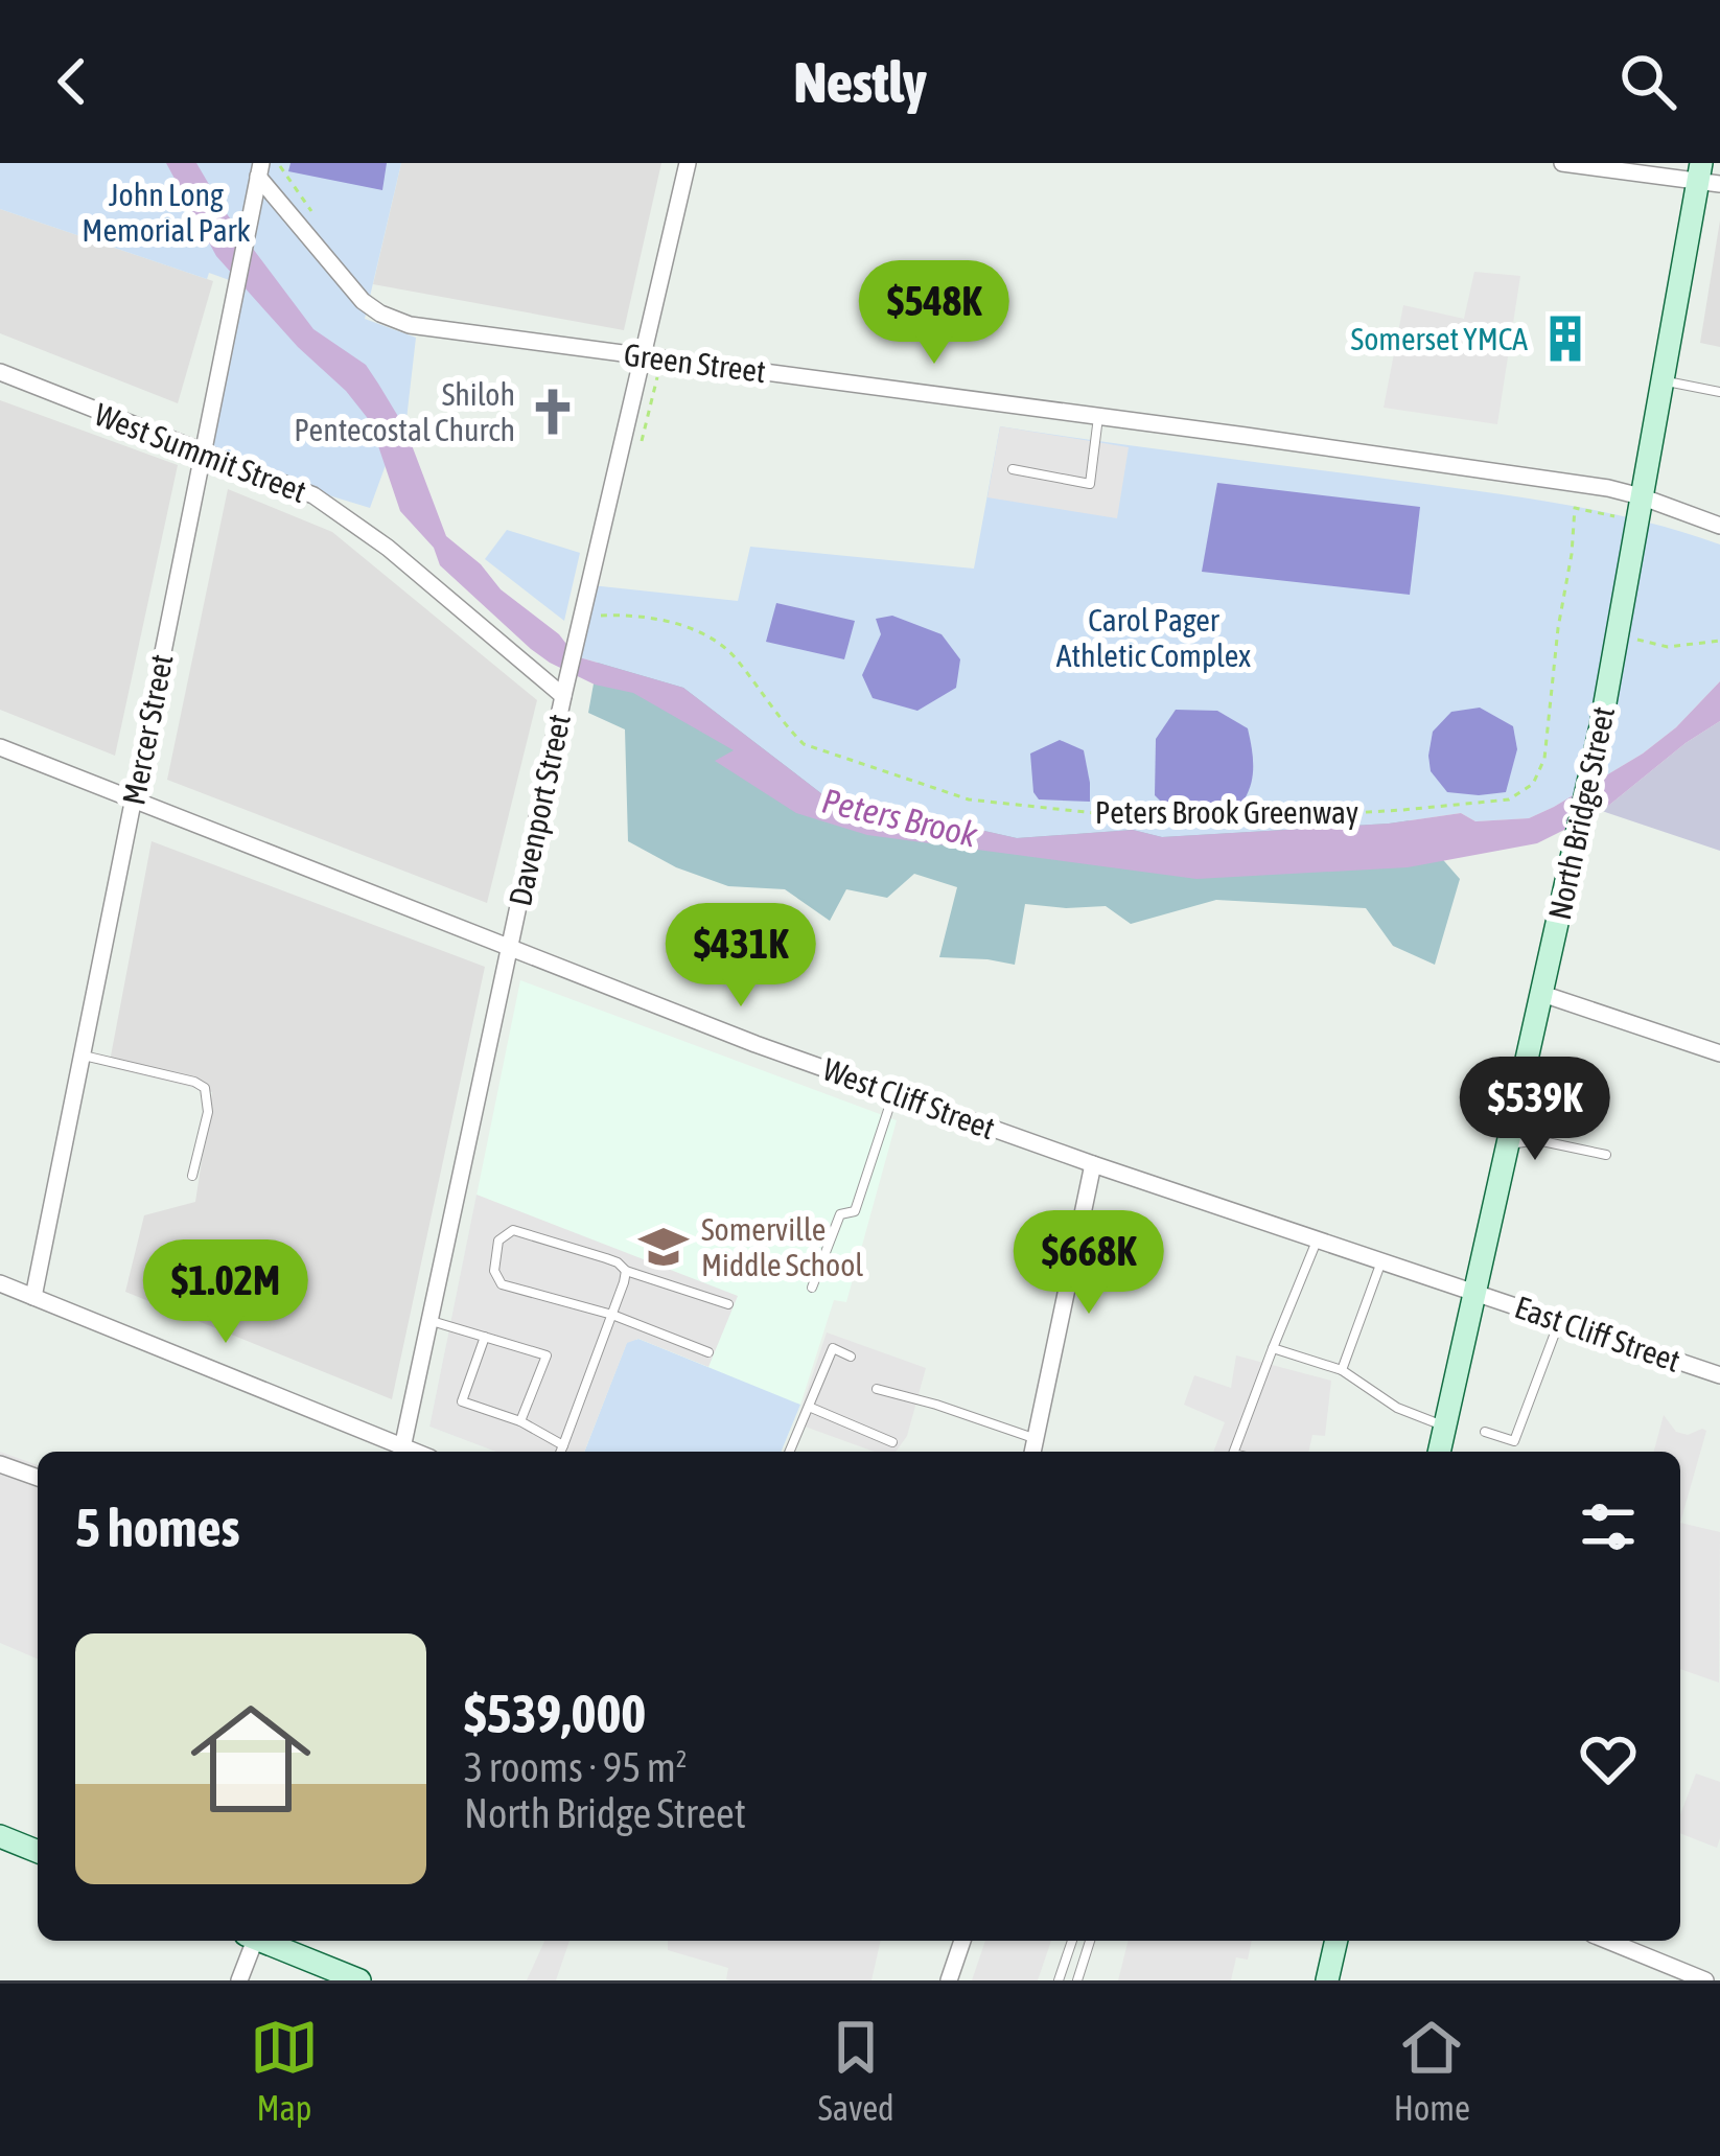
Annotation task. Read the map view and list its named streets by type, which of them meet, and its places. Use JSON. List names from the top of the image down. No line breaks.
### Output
{"streets":{"street":["Green Street","West Summit Street","Mercer Street","Davenport Street","North Bridge Street","West Cliff Street","East Cliff Street"],"path":["Peters Brook Greenway"]},"crossings":[["Green Street","Mercer Street"],["Green Street","Davenport Street"],["Green Street","North Bridge Street"],["West Summit Street","Mercer Street"],["West Summit Street","Davenport Street"],["Mercer Street","West Cliff Street"],["Davenport Street","West Cliff Street"],["North Bridge Street","West Cliff Street"],["North Bridge Street","East Cliff Street"],["West Cliff Street","East Cliff Street"]],"water":["Peters Brook"],"parks":["John Long Memorial Park","Carol Pager Athletic Complex"],"places":{"building":["Somerset YMCA"],"church":["Shiloh Pentecostal Church"],"school or university":["Somerville Middle School"]},"page":{"header":"Nestly","price":["$548K","$431K","$539K","$668K","$1.02M"],"heading":"5 homes","list":[{"name":"$539,000","note":"3 rooms · 95 m² · North Bridge Street"}],"tabs":["Map","Saved","Home"]}}
